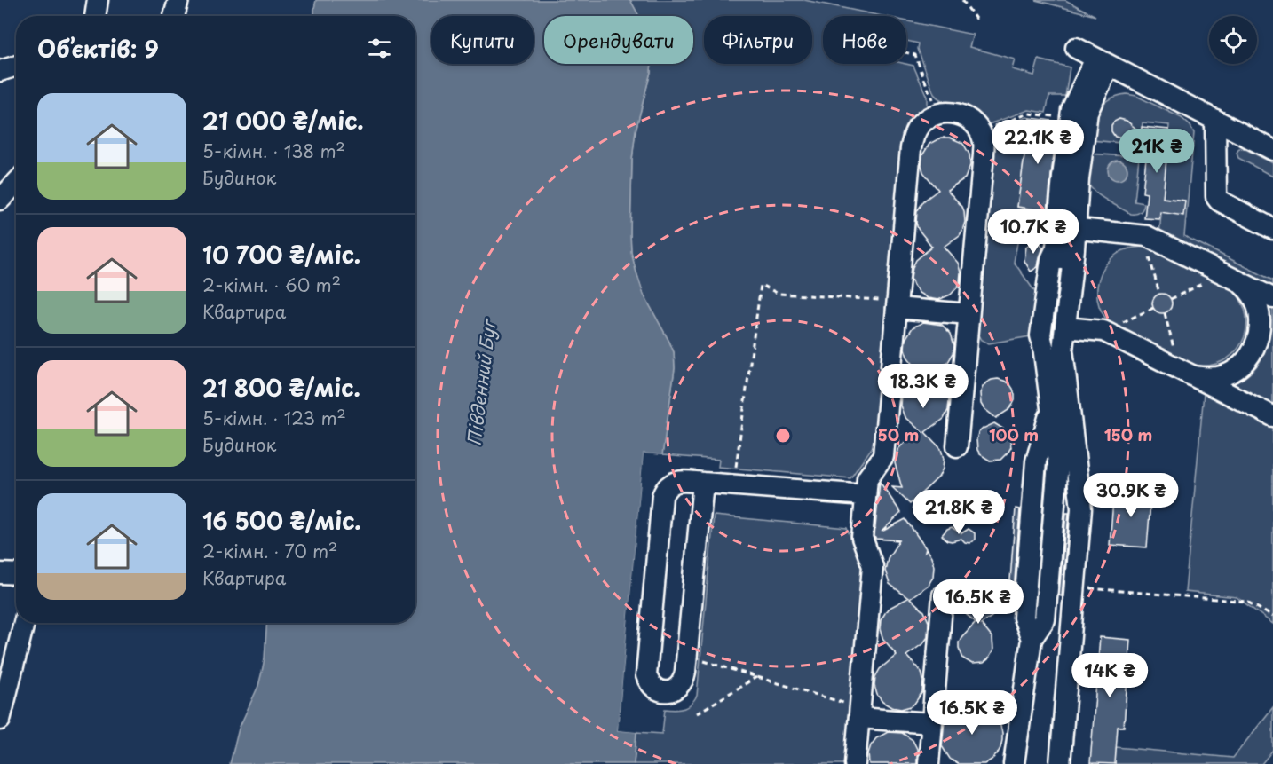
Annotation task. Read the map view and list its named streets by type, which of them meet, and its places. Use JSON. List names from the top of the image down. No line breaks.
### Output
{"water":["Південний Буг"],"page":{"chip":["Купити","Орендувати","Фільтри","Нове"],"heading":"Об’єктів: 9","list":[{"name":"21 000 ₴/міс.","note":"5-кімн. · 138 m² · Будинок"},{"name":"10 700 ₴/міс.","note":"2-кімн. · 60 m² · Квартира"},{"name":"21 800 ₴/міс.","note":"5-кімн. · 123 m² · Будинок"},{"name":"16 500 ₴/міс.","note":"2-кімн. · 70 m² · Квартира"}],"price":["22.1K ₴","21K ₴","10.7K ₴","18.3K ₴","30.9K ₴","21.8K ₴","16.5K ₴","14K ₴","16.5K ₴"]},"rings":["50 m","100 m","150 m"]}
